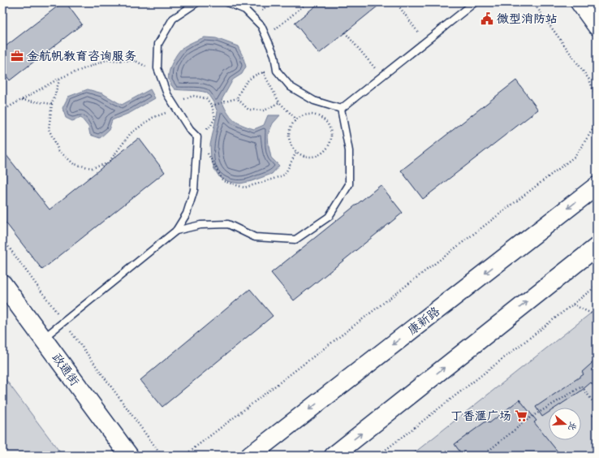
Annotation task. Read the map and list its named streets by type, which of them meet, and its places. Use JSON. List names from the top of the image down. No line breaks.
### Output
{"streets":{"main road":["康新路","政通街"]},"places":{"public building":["微型消防站"],"office":["金航帆教育咨询服务"],"supermarket":["丁香滙广场"]},"north":"right"}
